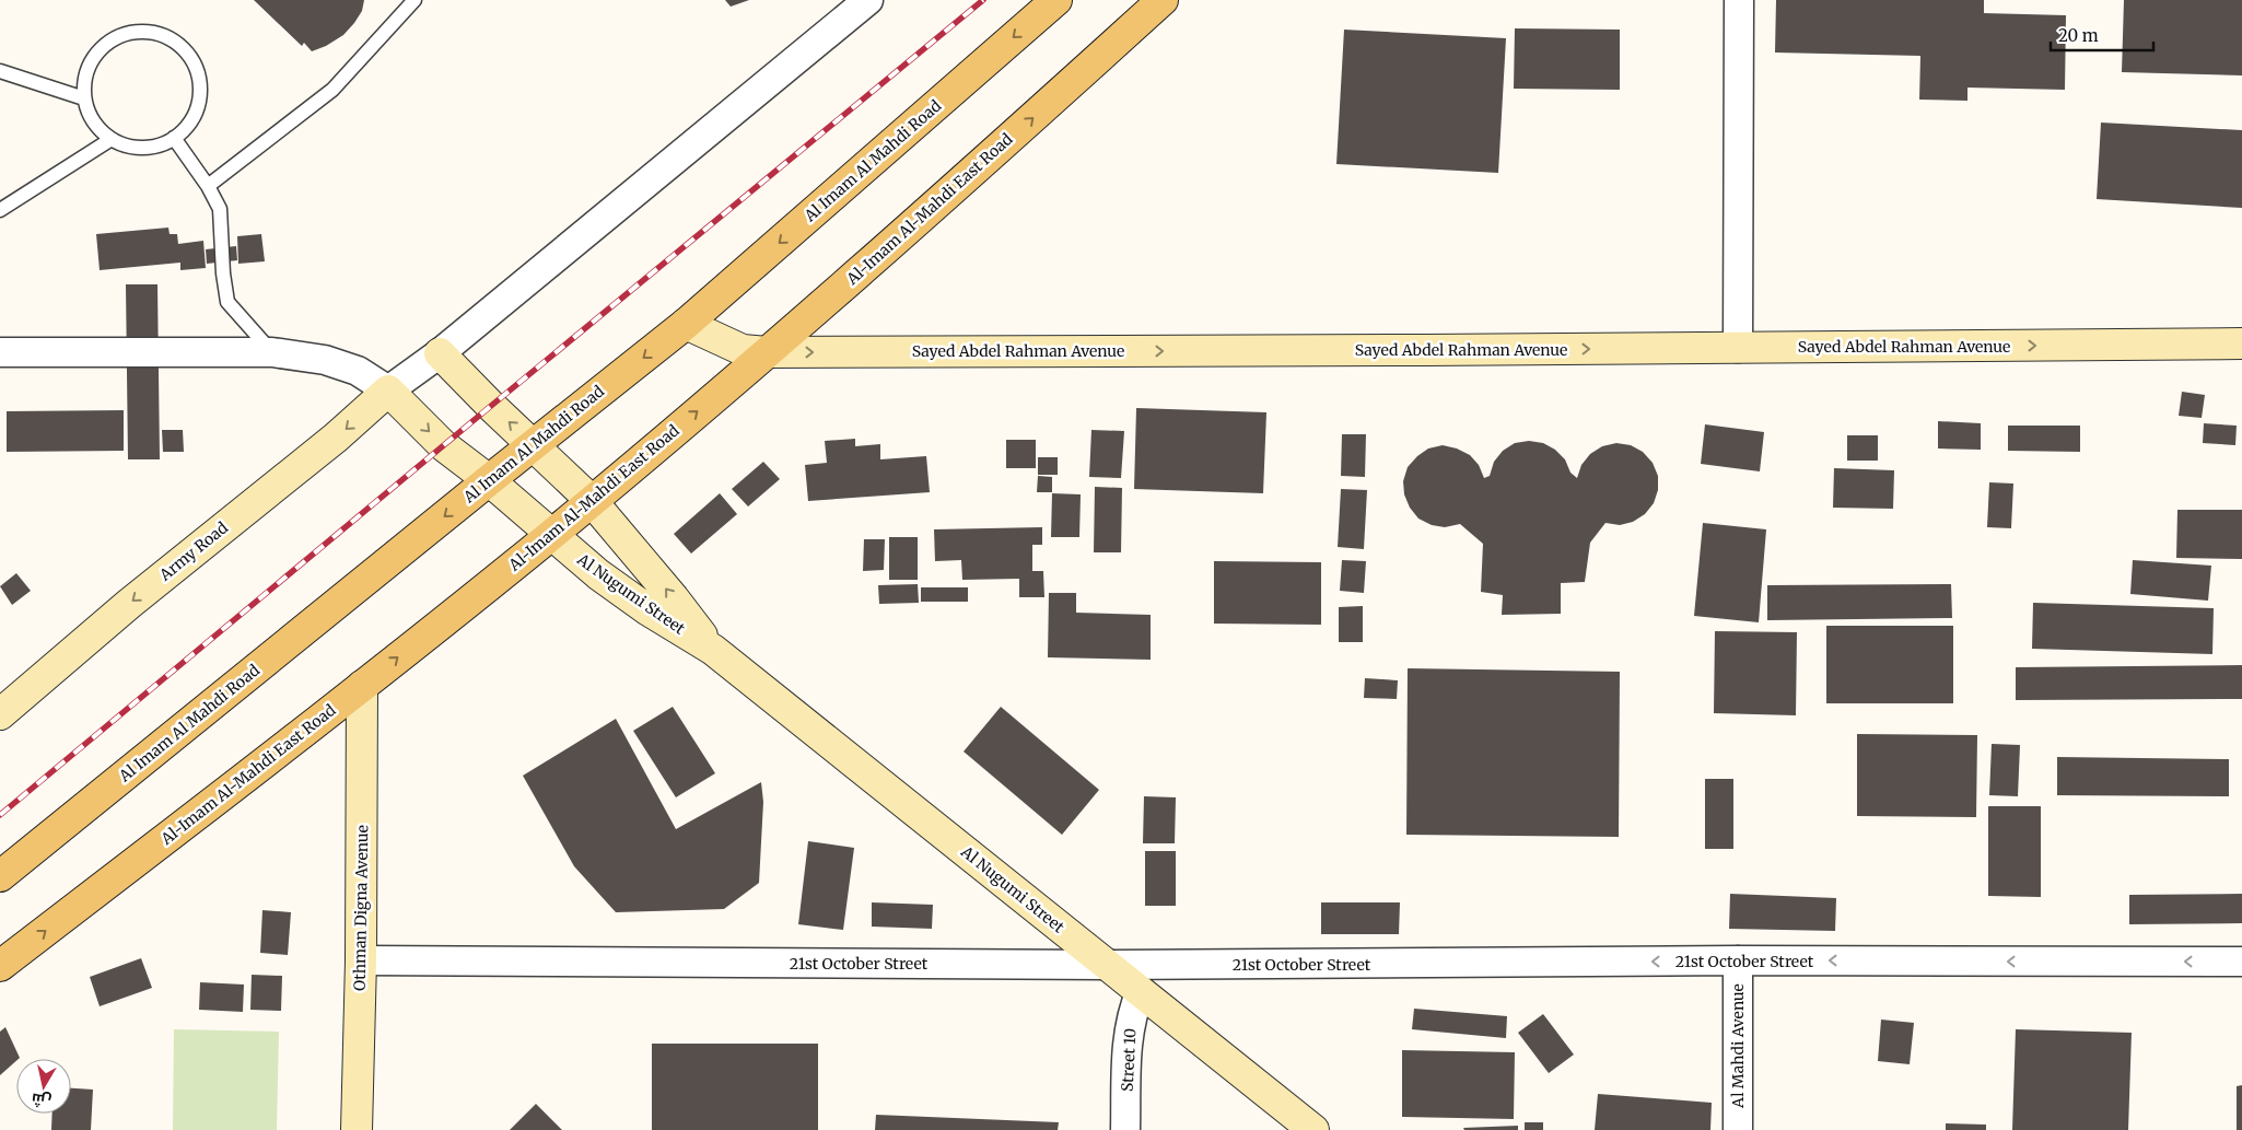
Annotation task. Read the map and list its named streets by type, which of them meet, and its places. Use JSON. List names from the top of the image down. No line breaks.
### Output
{"streets":{"main road":["Al Imam Al Mahdi Road","Al-Imam Al-Mahdi East Road"],"street":["Sayed Abdel Rahman Avenue","Army Road","Al Nugumi Street","Othman Digna Avenue","21st October Street","Al Mahdi Avenue","Street 10"]},"crossings":[["Al Imam Al Mahdi Road","Sayed Abdel Rahman Avenue"],["Al Imam Al Mahdi Road","Al Nugumi Street"],["Al-Imam Al-Mahdi East Road","Sayed Abdel Rahman Avenue"],["Al-Imam Al-Mahdi East Road","Al Nugumi Street"],["Al-Imam Al-Mahdi East Road","Othman Digna Avenue"],["Army Road","Al Nugumi Street"],["Al Nugumi Street","21st October Street"],["Al Nugumi Street","Street 10"],["Othman Digna Avenue","21st October Street"],["21st October Street","Al Mahdi Avenue"]],"one_way":["Al Imam Al Mahdi Road","Al-Imam Al-Mahdi East Road","Sayed Abdel Rahman Avenue","Army Road","21st October Street"],"scale_bar":"20 m","north":"bottom"}
